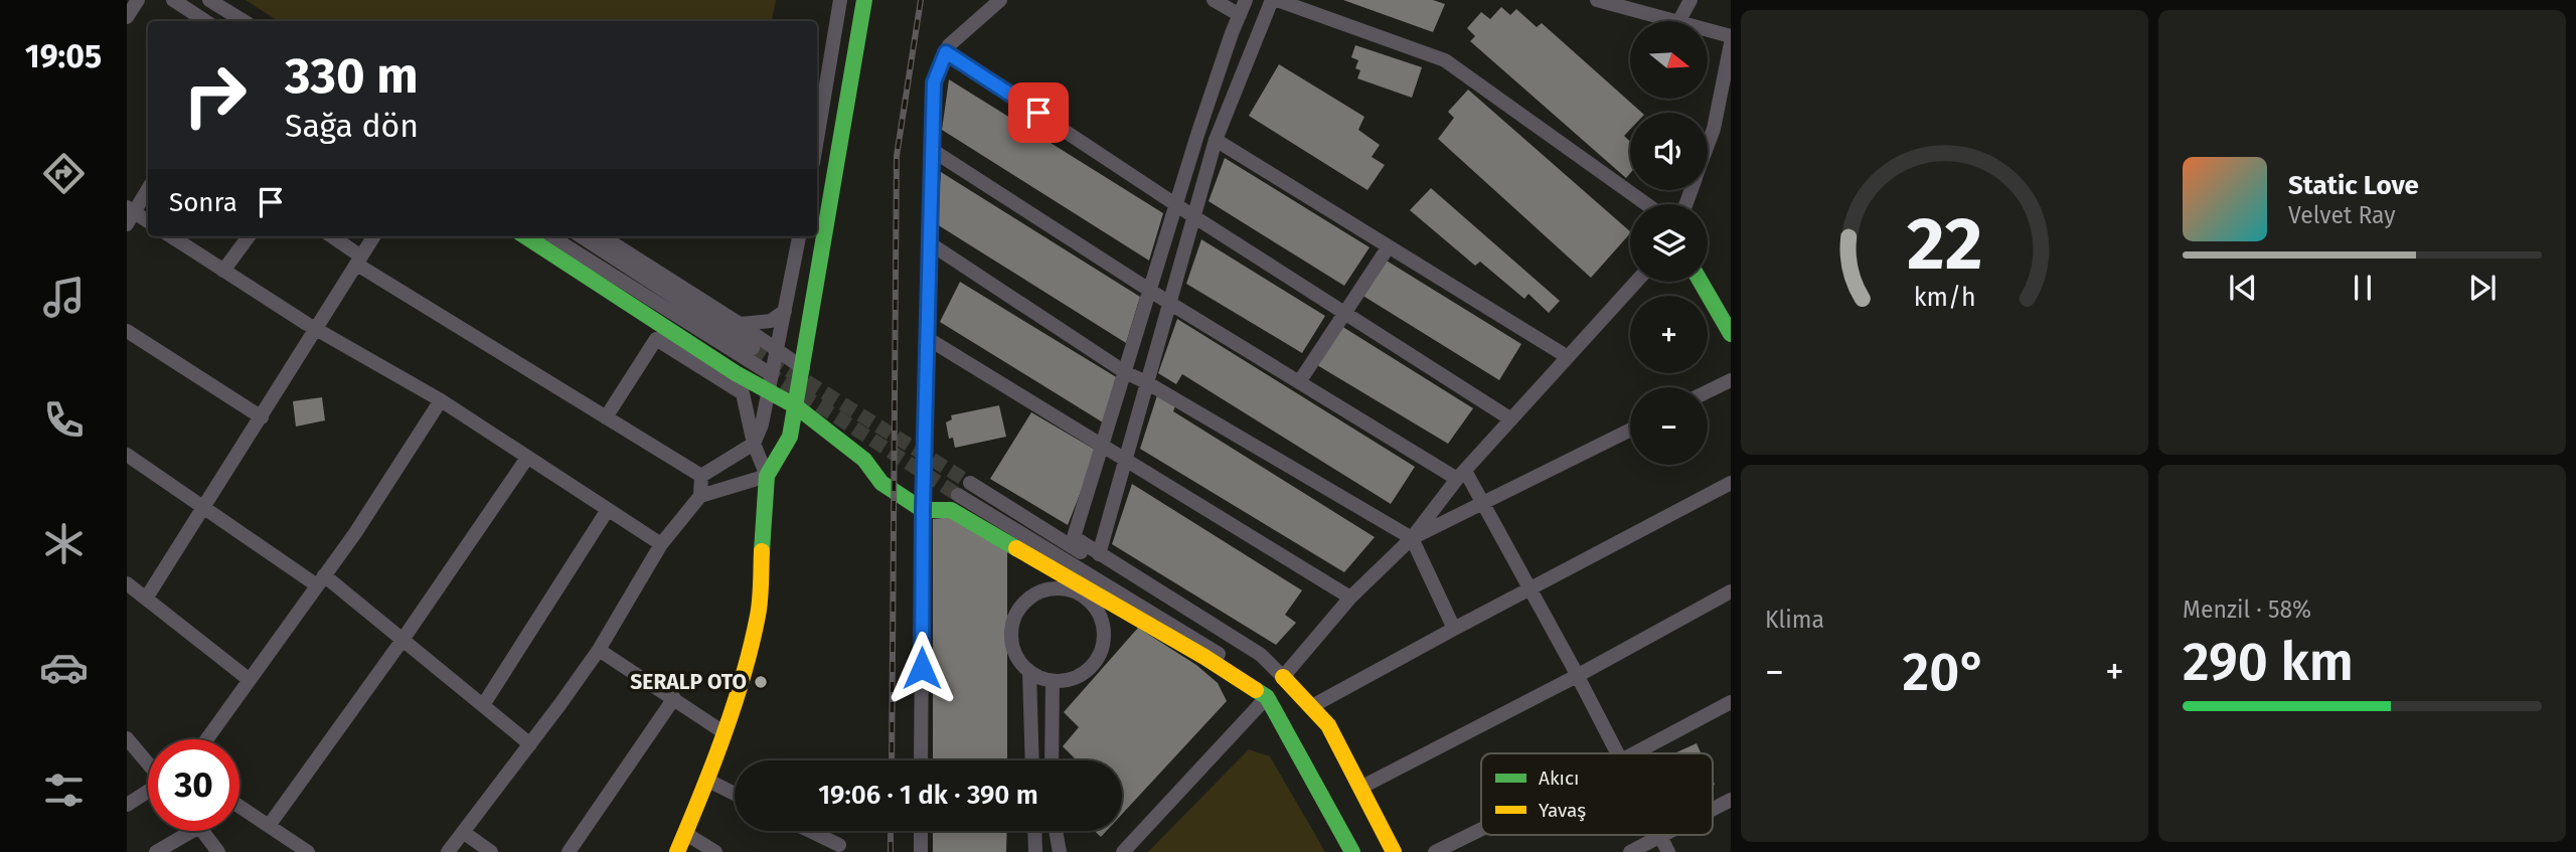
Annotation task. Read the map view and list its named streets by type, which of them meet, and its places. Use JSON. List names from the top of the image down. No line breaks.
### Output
{"places":["SERALP OTO"],"legend":["Akıcı","Yavaş"],"north":"right","page":{"tabs":"19:05","map_buttons":["+","−"],"turn":["330 m","Sağa dön"],"song":["Static Love","Velvet Ray"],"then":"Sonra","tile":["Klima",["Menzil · 58%","290 km"]],"heat":["−","20°","+"],"limit":"30","trip":"19:06 · 1 dk · 390 m","gauge":["22","km/h"]}}
